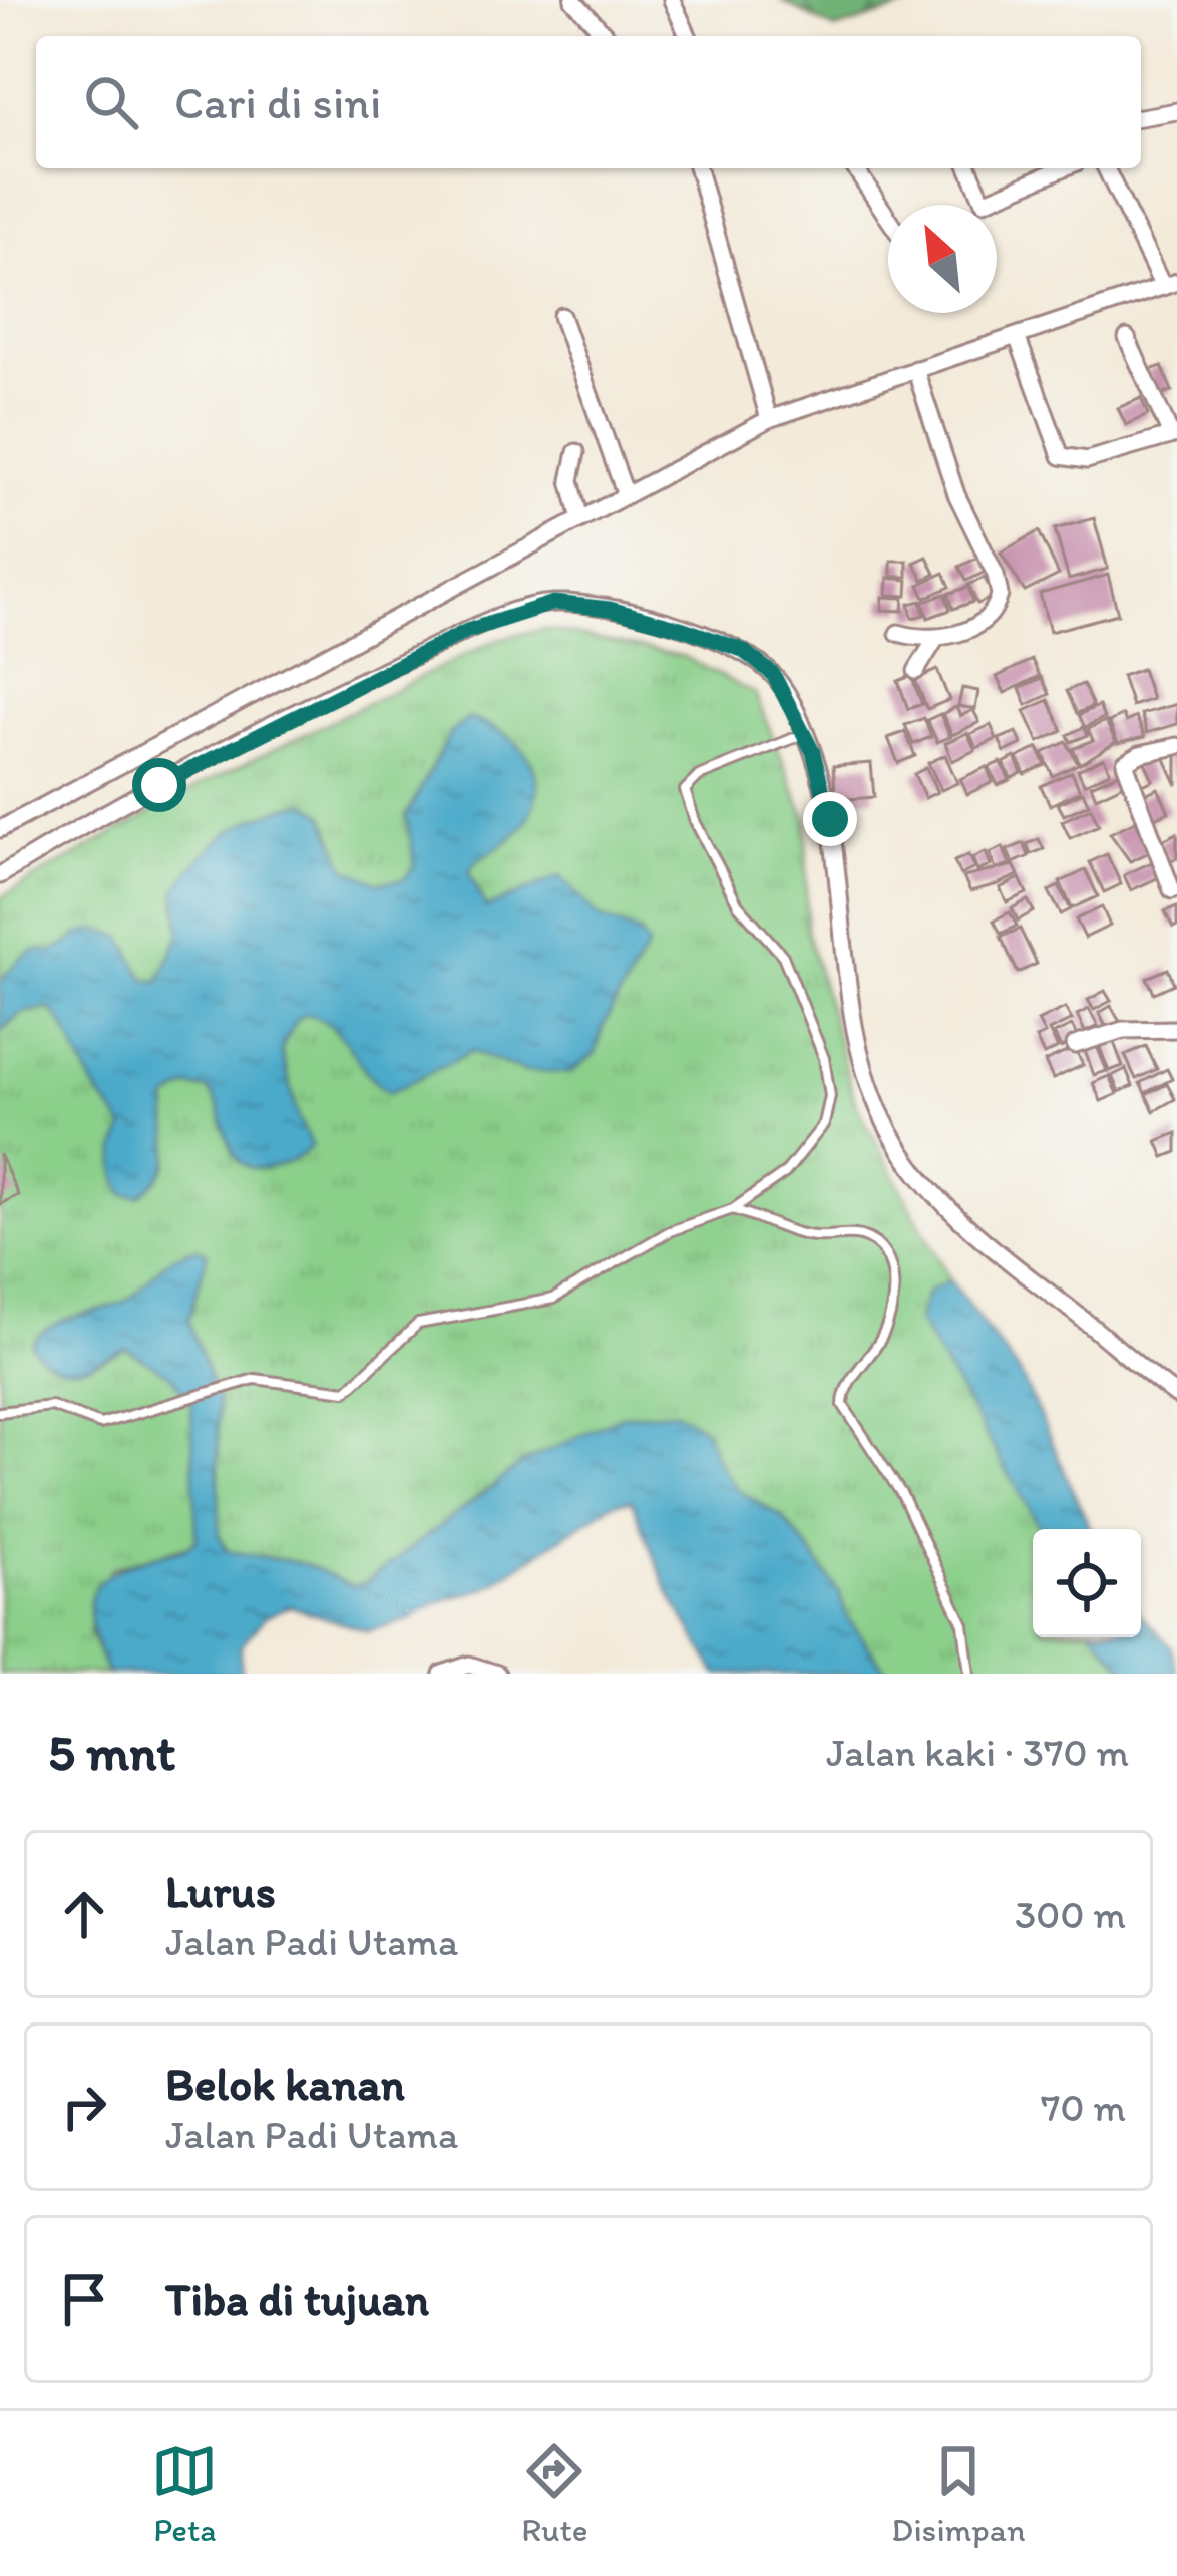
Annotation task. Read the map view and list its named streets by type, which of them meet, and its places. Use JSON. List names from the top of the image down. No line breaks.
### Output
{"north":"top left","page":{"search":"Cari di sini","heading":["5 mnt","Jalan kaki · 370 m"],"list":[["Lurus","Jalan Padi Utama","300 m"],["Belok kanan","Jalan Padi Utama","70 m"],"Tiba di tujuan"],"nav":["Peta","Rute","Disimpan"]}}
